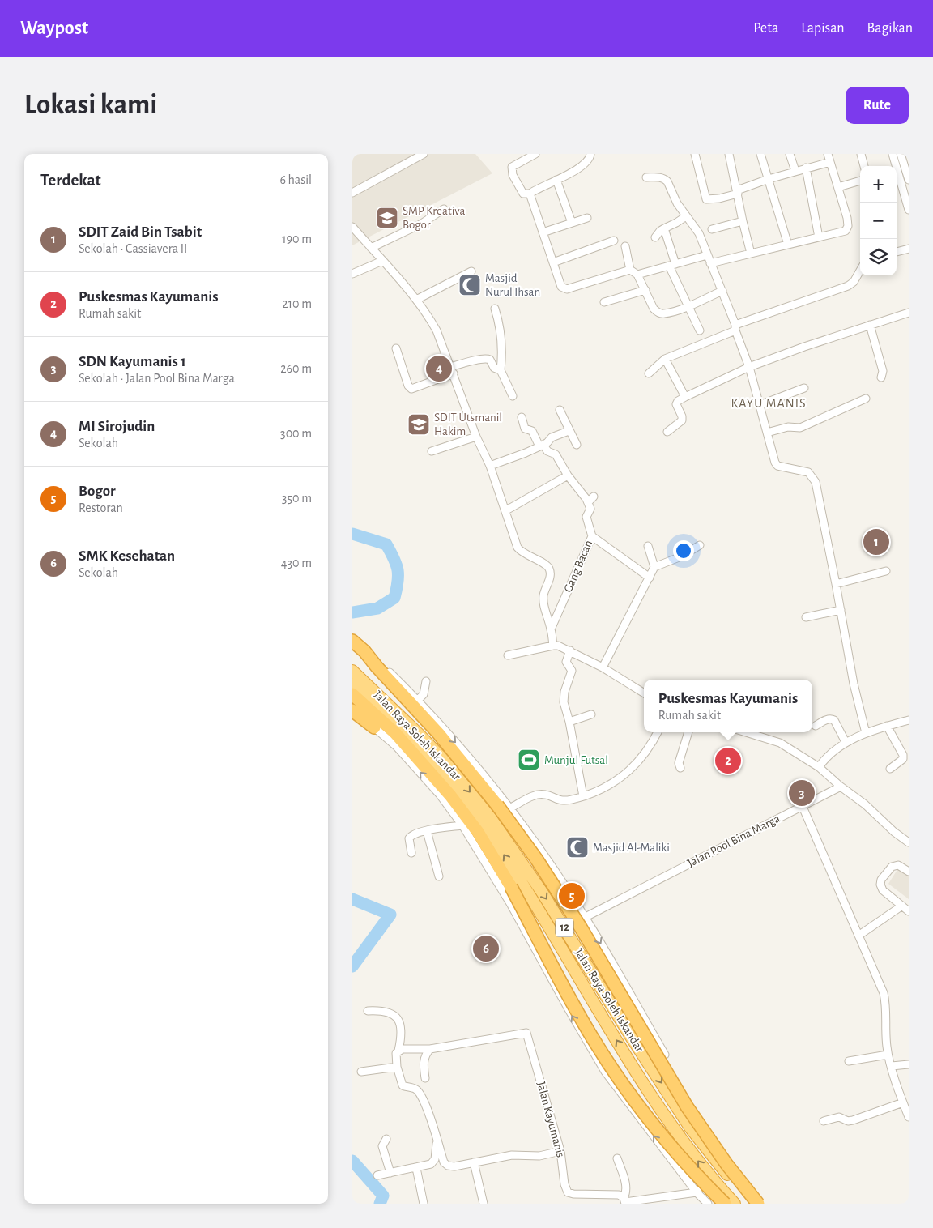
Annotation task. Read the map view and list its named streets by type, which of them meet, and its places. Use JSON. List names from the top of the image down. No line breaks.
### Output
{"streets":{"highway":["Jalan Raya Soleh Iskandar","12"],"street":["Gang Bacan","Jalan Pool Bina Marga","Jalan Kayumanis"]},"crossings":[["Jalan Raya Soleh Iskandar","Jalan Pool Bina Marga"]],"districts":["KAYU MANIS"],"places":{"school or university":["SMP Kreativa Bogor","SDIT Utsmanil Hakim"],"mosque":["Masjid Nurul Ihsan","Masjid Al-Maliki"],"sports":["Munjul Futsal"]},"page":{"header":"Waypost","nav":["Peta","Lapisan","Bagikan"],"buttons":"Rute","title":"Lokasi kami","heading":["Terdekat","6 hasil"],"map_buttons":["+","−"],"list":[{"mark":"1","name":"SDIT Zaid Bin Tsabit","note":"Sekolah · Cassiavera II","value":"190 m"},{"mark":"2","name":"Puskesmas Kayumanis","note":"Rumah sakit","value":"210 m"},{"mark":"3","name":"SDN Kayumanis 1","note":"Sekolah · Jalan Pool Bina Marga","value":"260 m"},{"mark":"4","name":"MI Sirojudin","note":"Sekolah","value":"300 m"},{"mark":"5","name":"Bogor","note":"Restoran","value":"350 m"},{"mark":"6","name":"SMK Kesehatan","note":"Sekolah","value":"430 m"}],"pins":["4","1","2","3","5","6"],"popup":["Puskesmas Kayumanis","Rumah sakit"]}}
